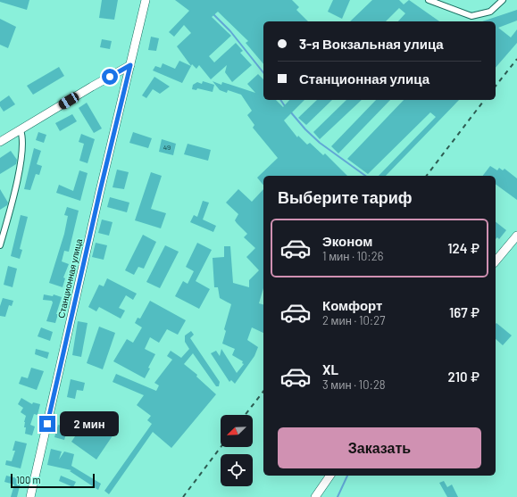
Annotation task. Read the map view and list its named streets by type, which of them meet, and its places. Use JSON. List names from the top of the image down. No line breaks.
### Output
{"streets":{"street":["Станционная улица"]},"house_numbers":["49"],"scale_bar":"100 m","north":"bottom left","page":{"banner":["3-я Вокзальная улица","Станционная улица"],"heading":"Выберите тариф","list":[{"name":"Эконом","note":"1 мин · 10:26","value":"124 ₽"},{"name":"Комфорт","note":"2 мин · 10:27","value":"167 ₽"},{"name":"XL","note":"3 мин · 10:28","value":"210 ₽"}],"bubble":"2 мин","buttons":"Заказать","scale":"100 m"}}
